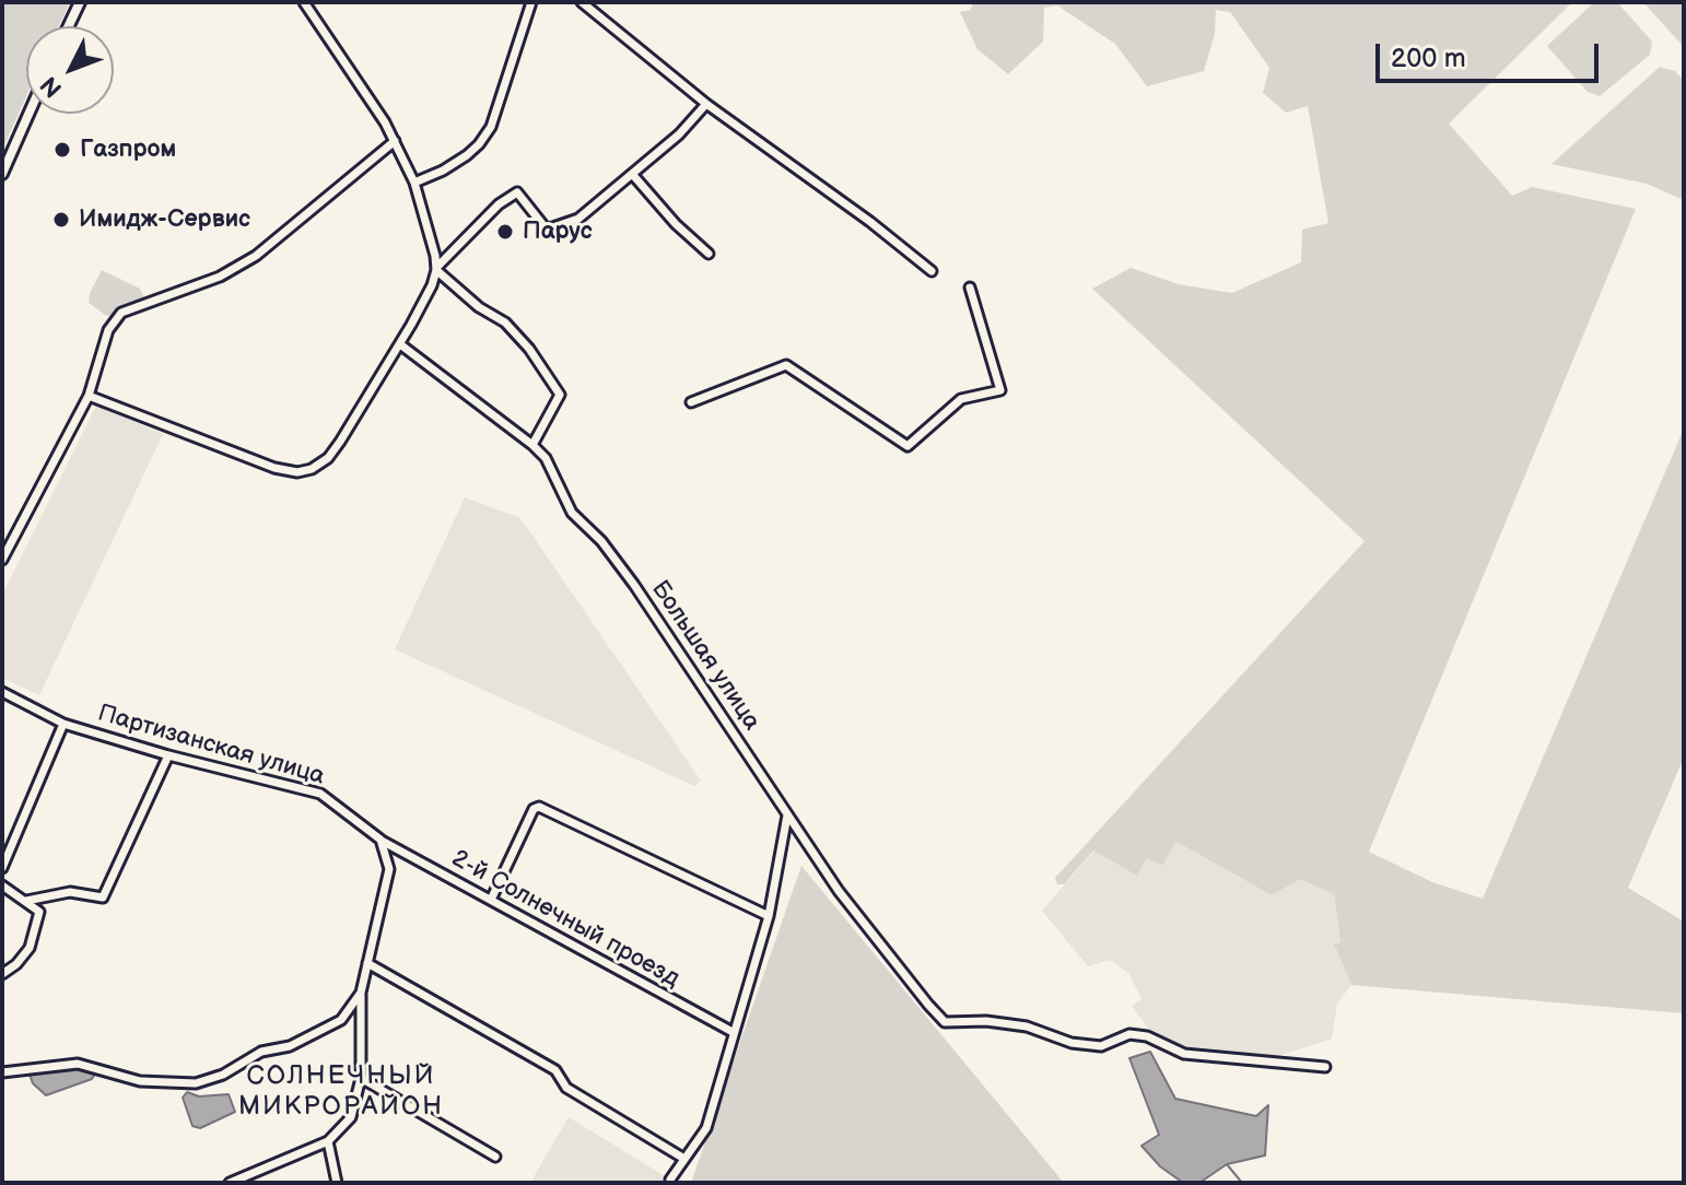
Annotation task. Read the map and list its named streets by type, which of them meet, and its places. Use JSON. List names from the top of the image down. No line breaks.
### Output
{"streets":{"street":["Большая улица","Партизанская улица","2-й Солнечный проезд"]},"crossings":[["Партизанская улица","2-й Солнечный проезд"]],"districts":["СОЛНЕЧНЫЙ МИКРОРАЙОН"],"places":["Газпром","Имидж-Сервис","Парус"],"scale_bar":"200 m","north":"bottom left"}
